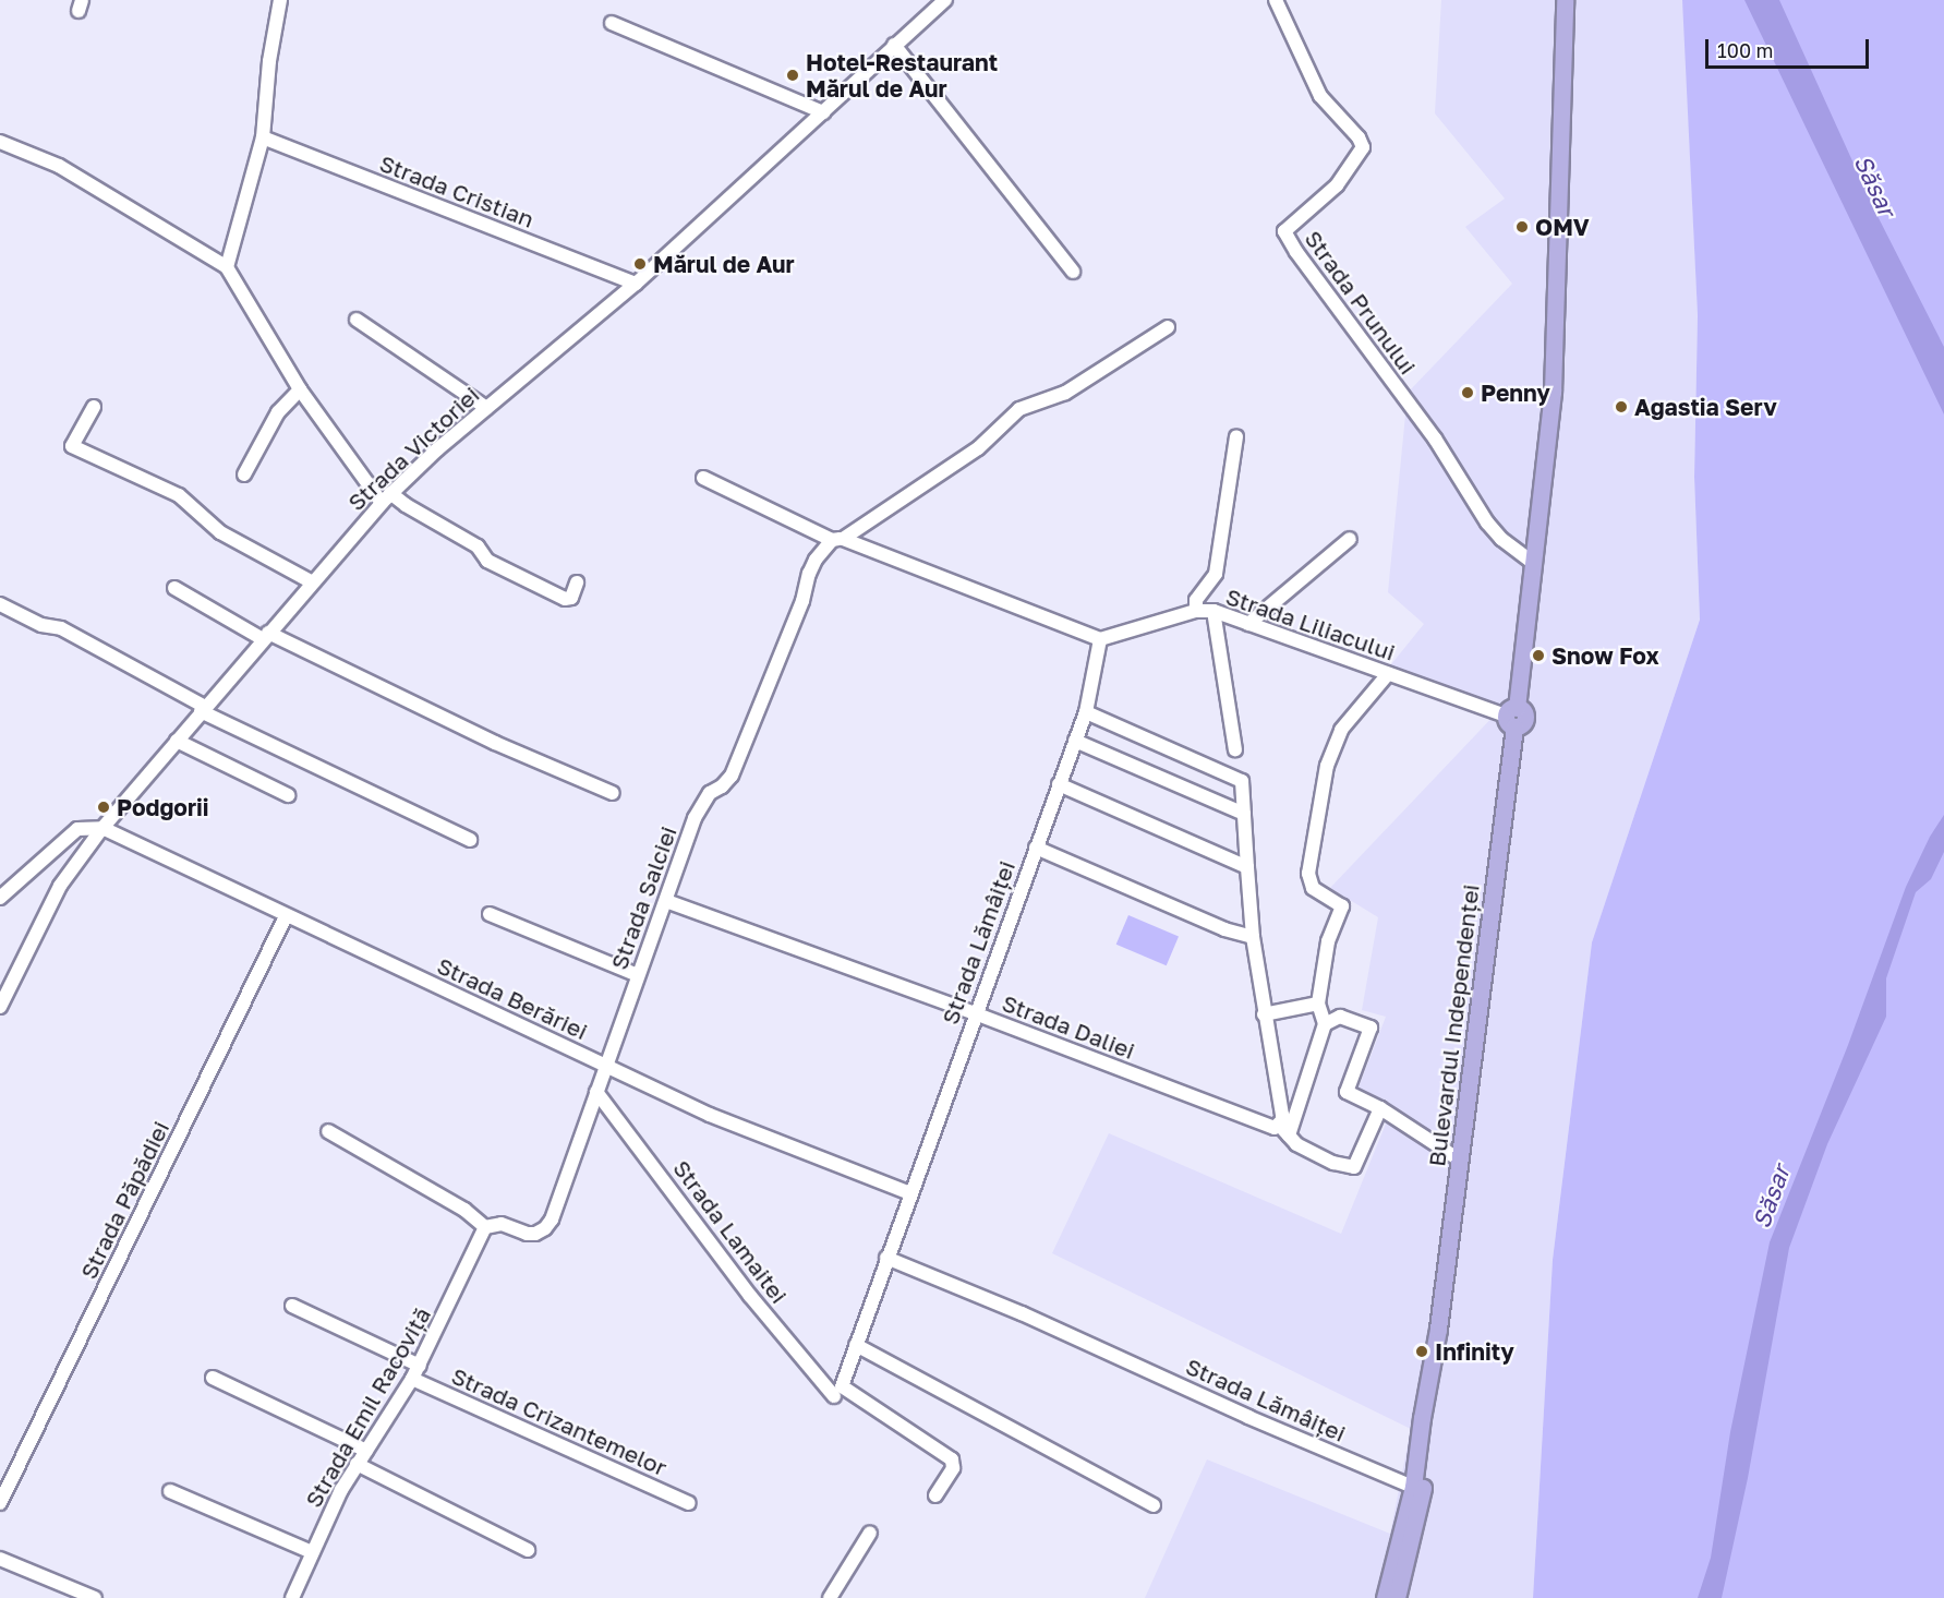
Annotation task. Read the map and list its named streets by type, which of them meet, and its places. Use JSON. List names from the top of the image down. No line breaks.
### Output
{"streets":{"main road":["Bulevardul Independenței"],"street":["Strada Cristian","Strada Prunului","Strada Victoriei","Strada Liliacului","Strada Salciei","Strada Lămâiței","Strada Berăriei","Strada Daliei","Strada Păpădiei","Strada Lamaitei","Strada Emil Racoviță","Strada Crizantemelor"]},"crossings":[["Strada Cristian","Strada Victoriei"],["Strada Prunului","Bulevardul Independenței"],["Strada Victoriei","Strada Berăriei"],["Strada Liliacului","Strada Lămâiței"],["Strada Liliacului","Bulevardul Independenței"],["Strada Salciei","Strada Berăriei"],["Strada Salciei","Strada Daliei"],["Strada Salciei","Strada Lamaitei"],["Strada Salciei","Strada Emil Racoviță"],["Strada Lămâiței","Strada Berăriei"],["Strada Lămâiței","Bulevardul Independenței"],["Strada Lămâiței","Strada Daliei"],["Strada Lămâiței","Strada Lamaitei"],["Strada Berăriei","Strada Păpădiei"],["Strada Emil Racoviță","Strada Crizantemelor"]],"water":["Săsar"],"places":["Hotel-Restaurant Mărul de Aur","OMV","Mărul de Aur","Penny","Agastia Serv","Snow Fox","Podgorii","Infinity"],"scale_bar":"100 m"}
